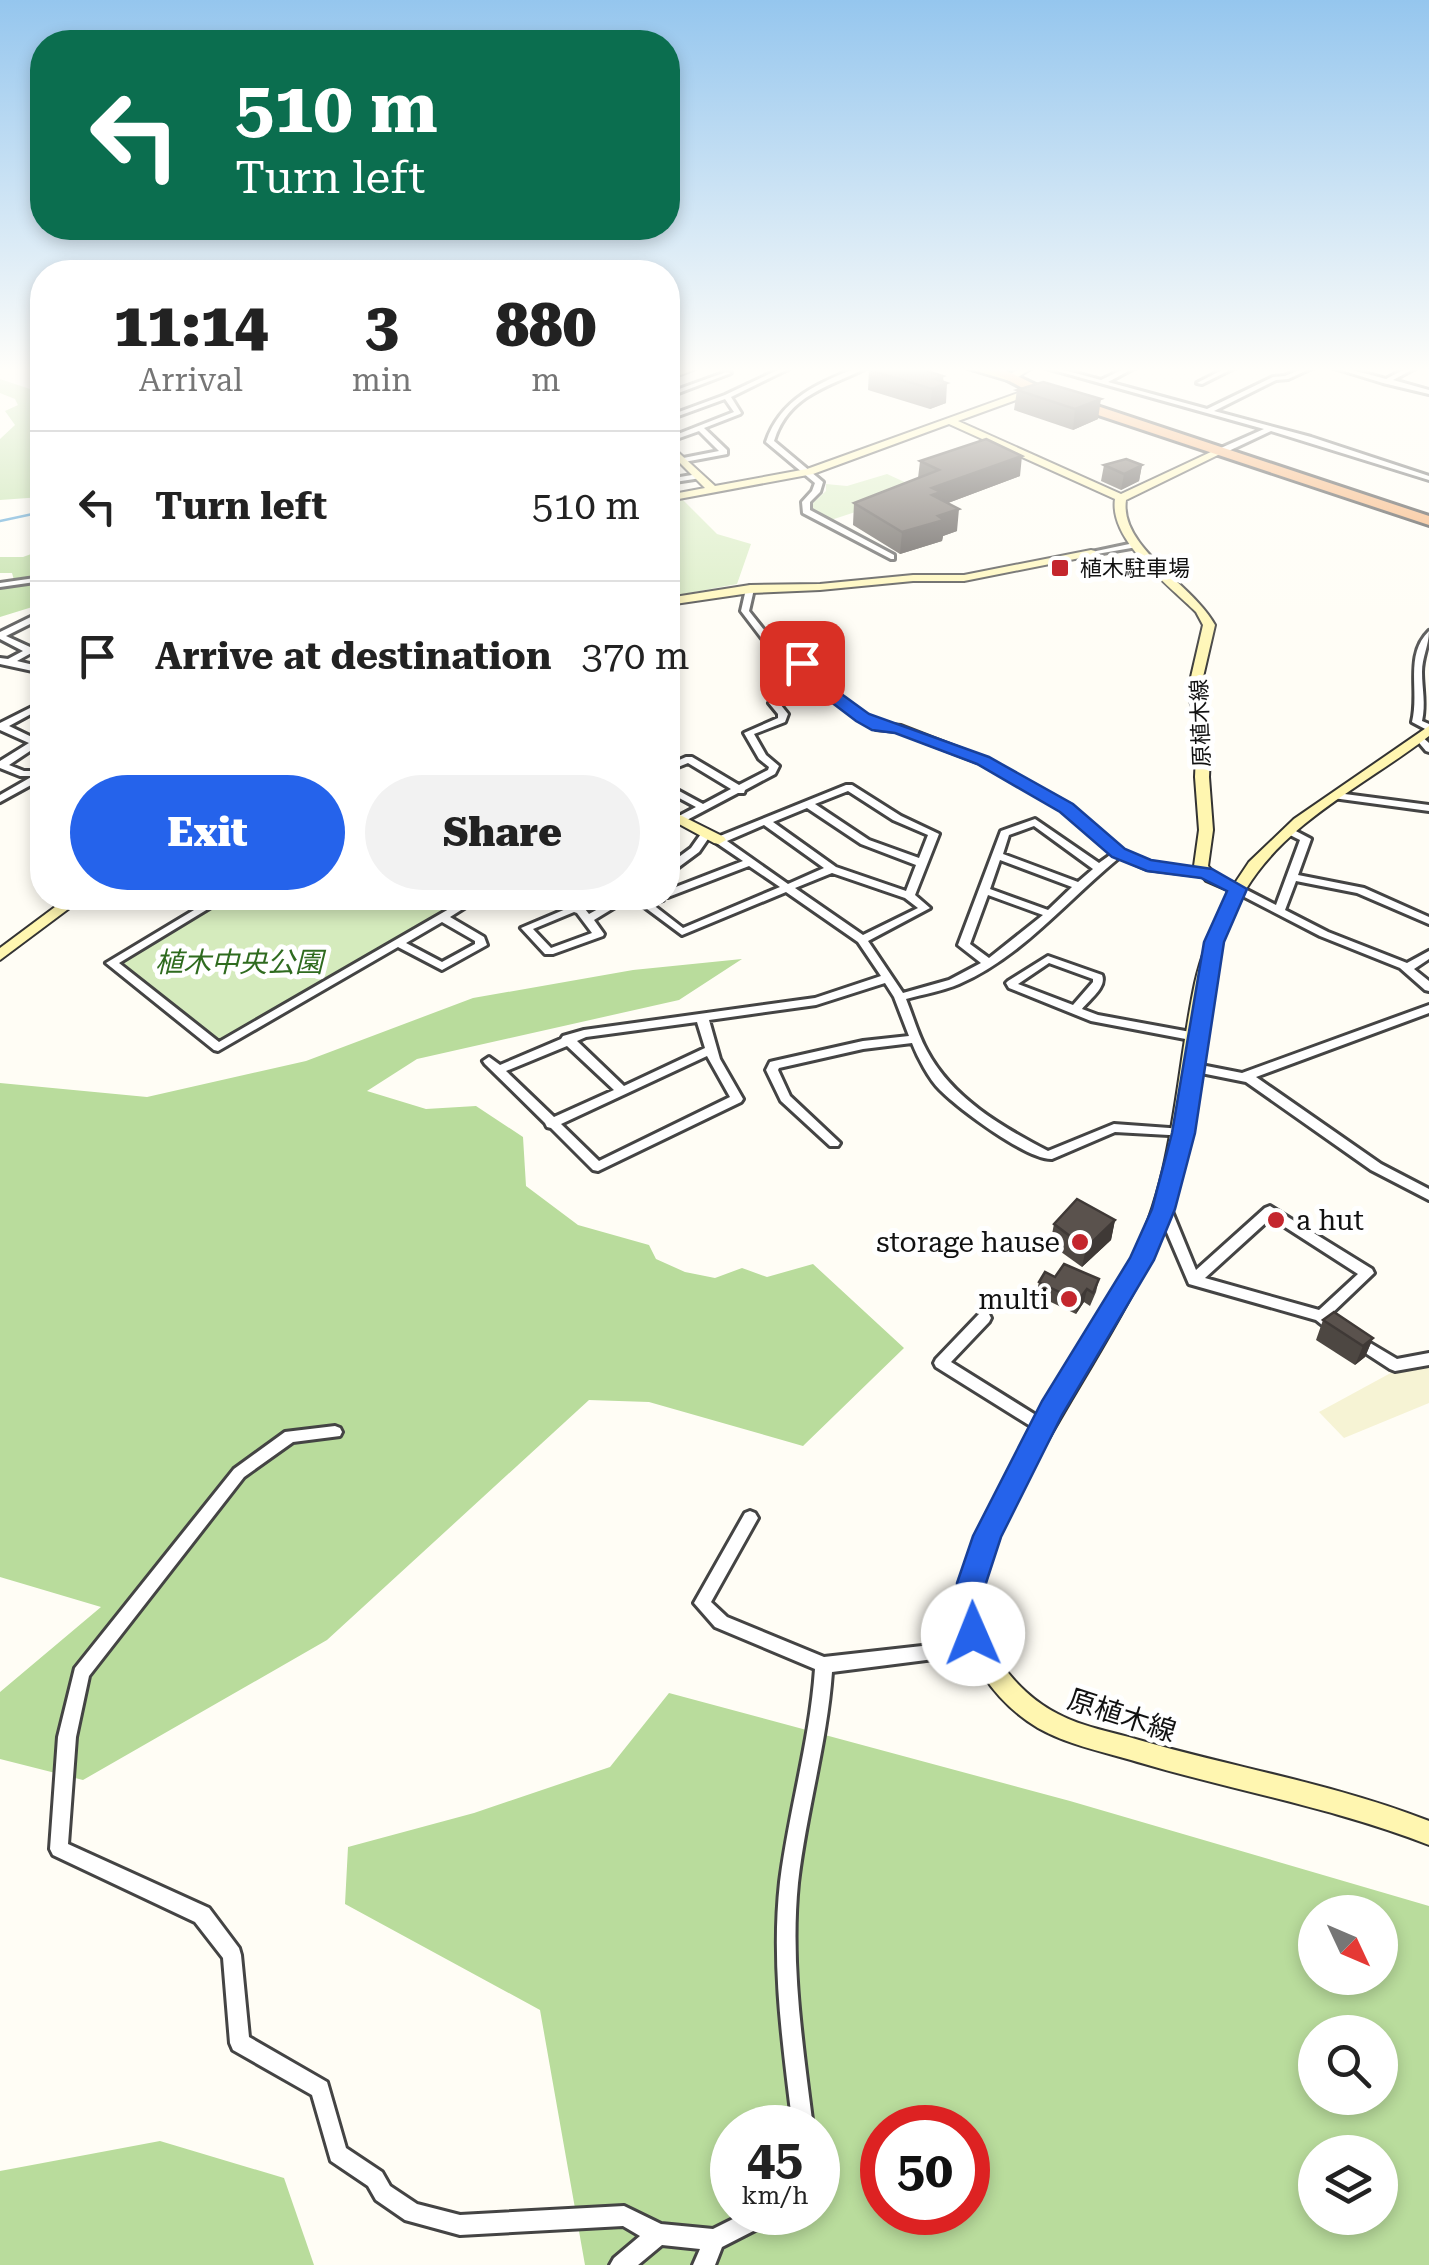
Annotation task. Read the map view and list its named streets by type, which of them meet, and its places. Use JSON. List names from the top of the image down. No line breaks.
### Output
{"streets":{"main road":["原植木線"]},"parks":["植木中央公園"],"places":{"transit":["植木駐車場"],"other":["a hut","storage hause","multi"]},"north":"bottom right","page":{"turn":["510 m","Turn left"],"eta":["11:14","Arrival","3","min","880","m"],"list":[{"name":"Turn left","value":"510 m"},{"name":"Arrive at destination","value":"370 m"}],"buttons":["Exit","Share"],"speed":"45 km/h","limit":"50"}}
